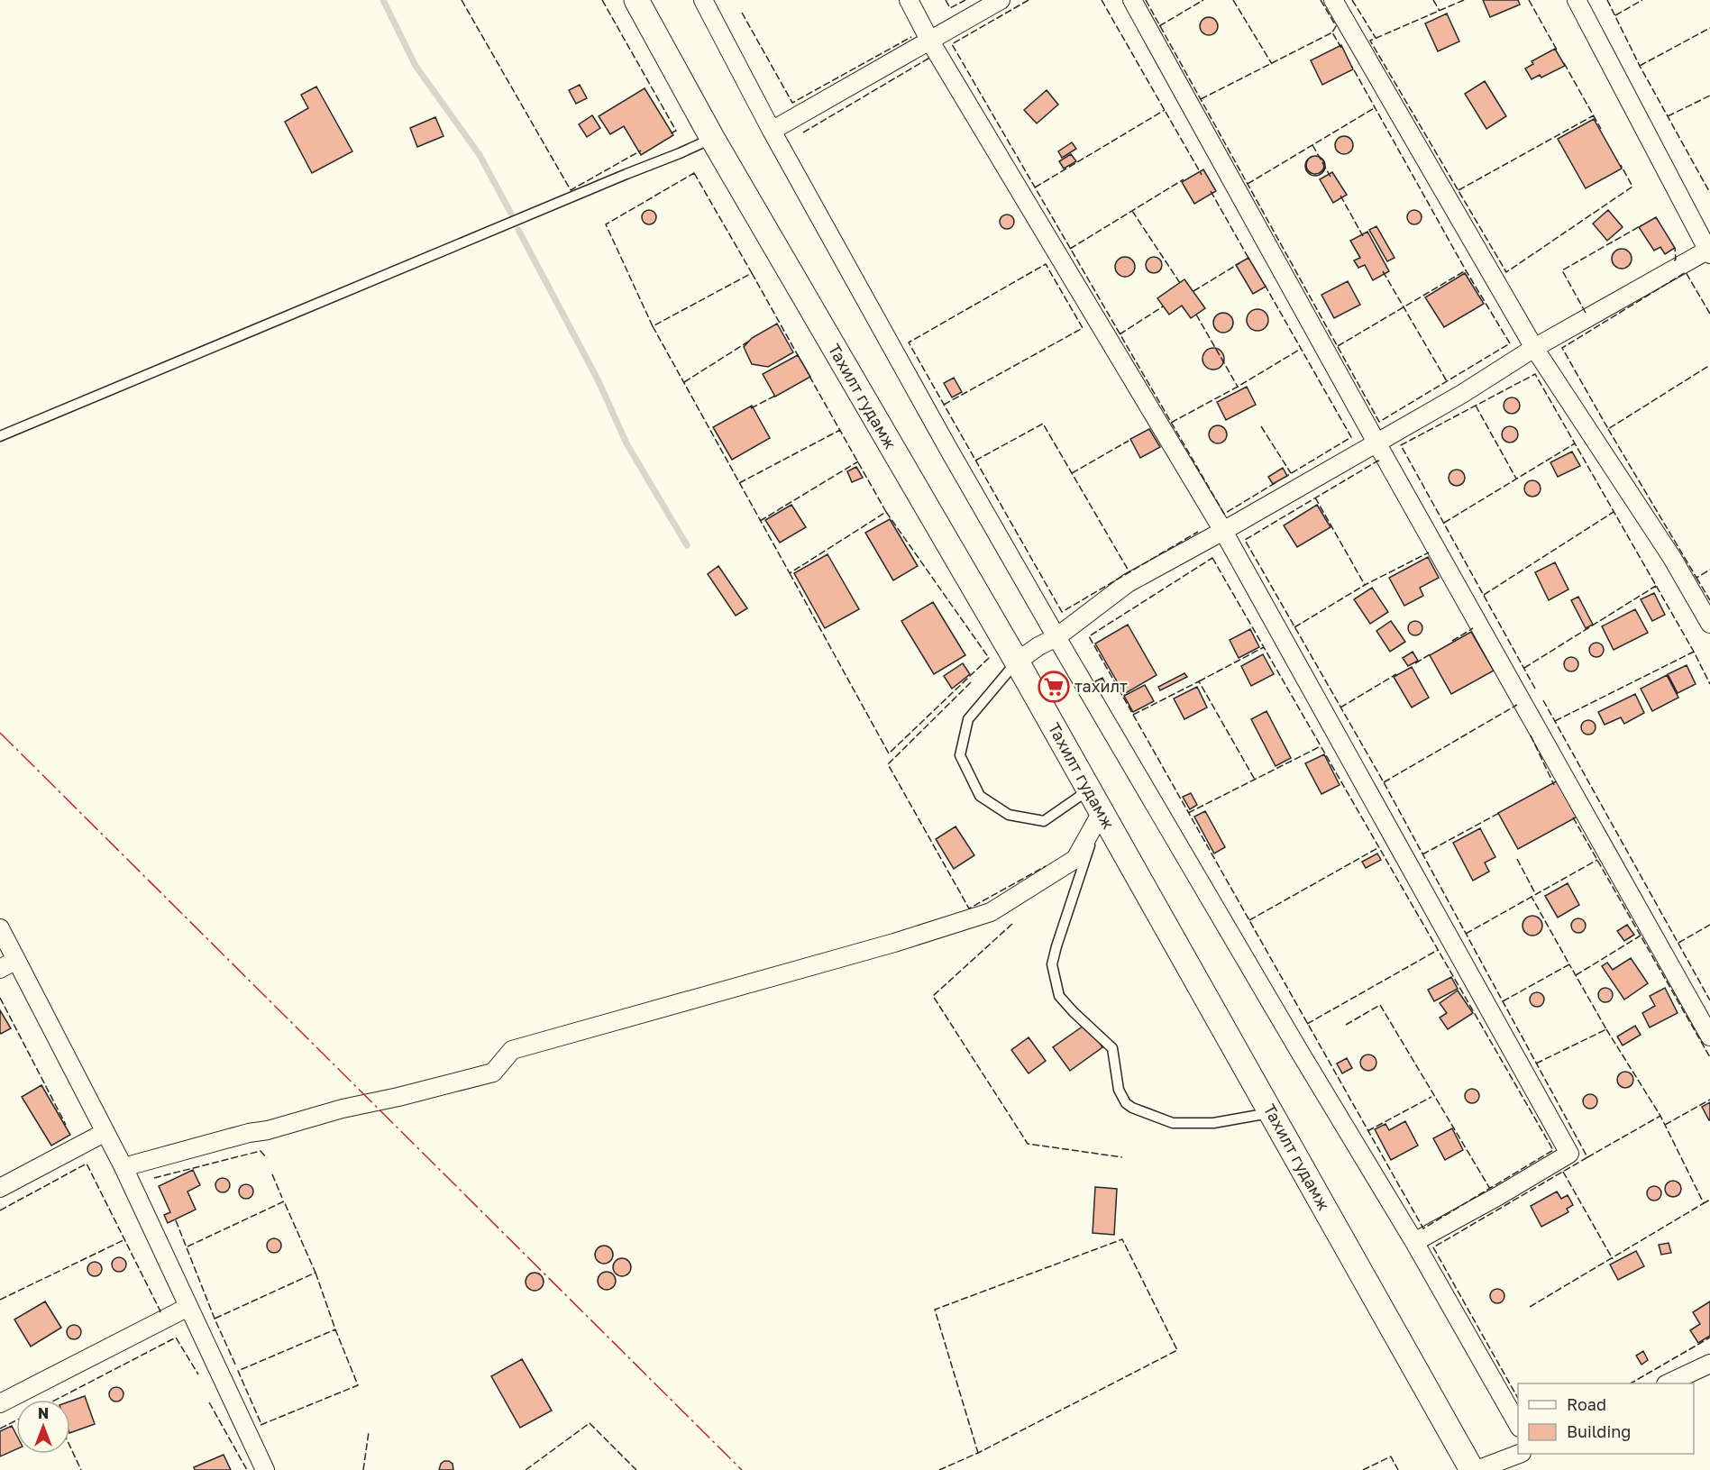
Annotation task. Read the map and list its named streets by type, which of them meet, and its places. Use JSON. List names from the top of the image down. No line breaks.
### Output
{"streets":{"main road":["Тахилт гудамж"]},"places":{"supermarket":["тахилт"]},"legend":["Road","Building"],"north":"top"}
